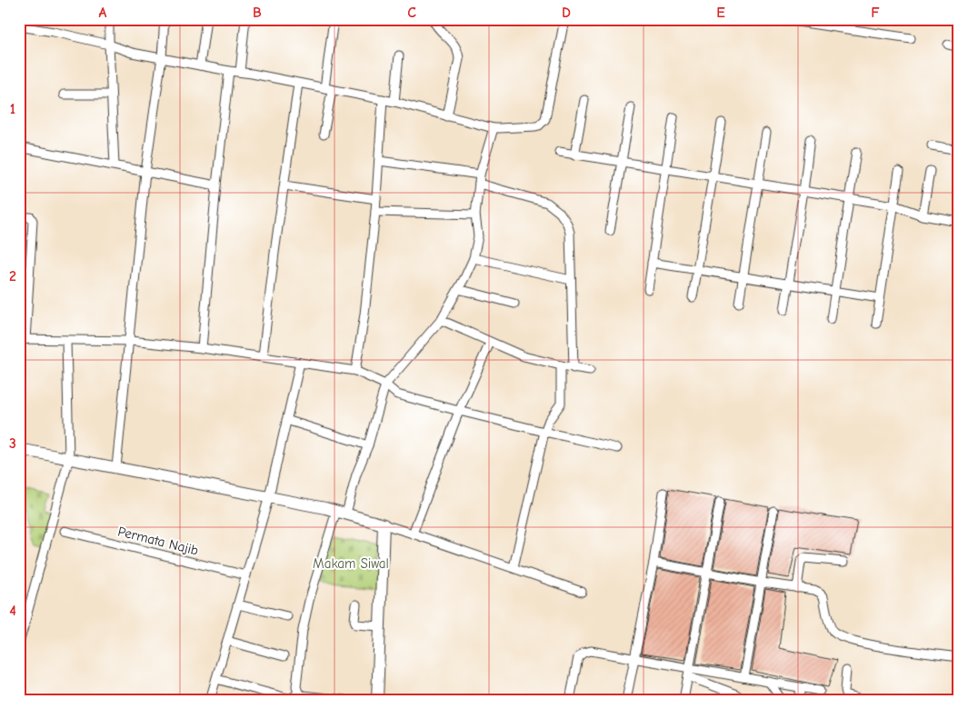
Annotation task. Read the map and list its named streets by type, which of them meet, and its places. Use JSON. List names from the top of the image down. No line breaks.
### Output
{"streets":{"street":["Permata Najib"]},"parks":["Makam Siwal"],"grid":{"columns":["A","B","C","D","E","F"],"rows":["1","2","3","4"]}}
